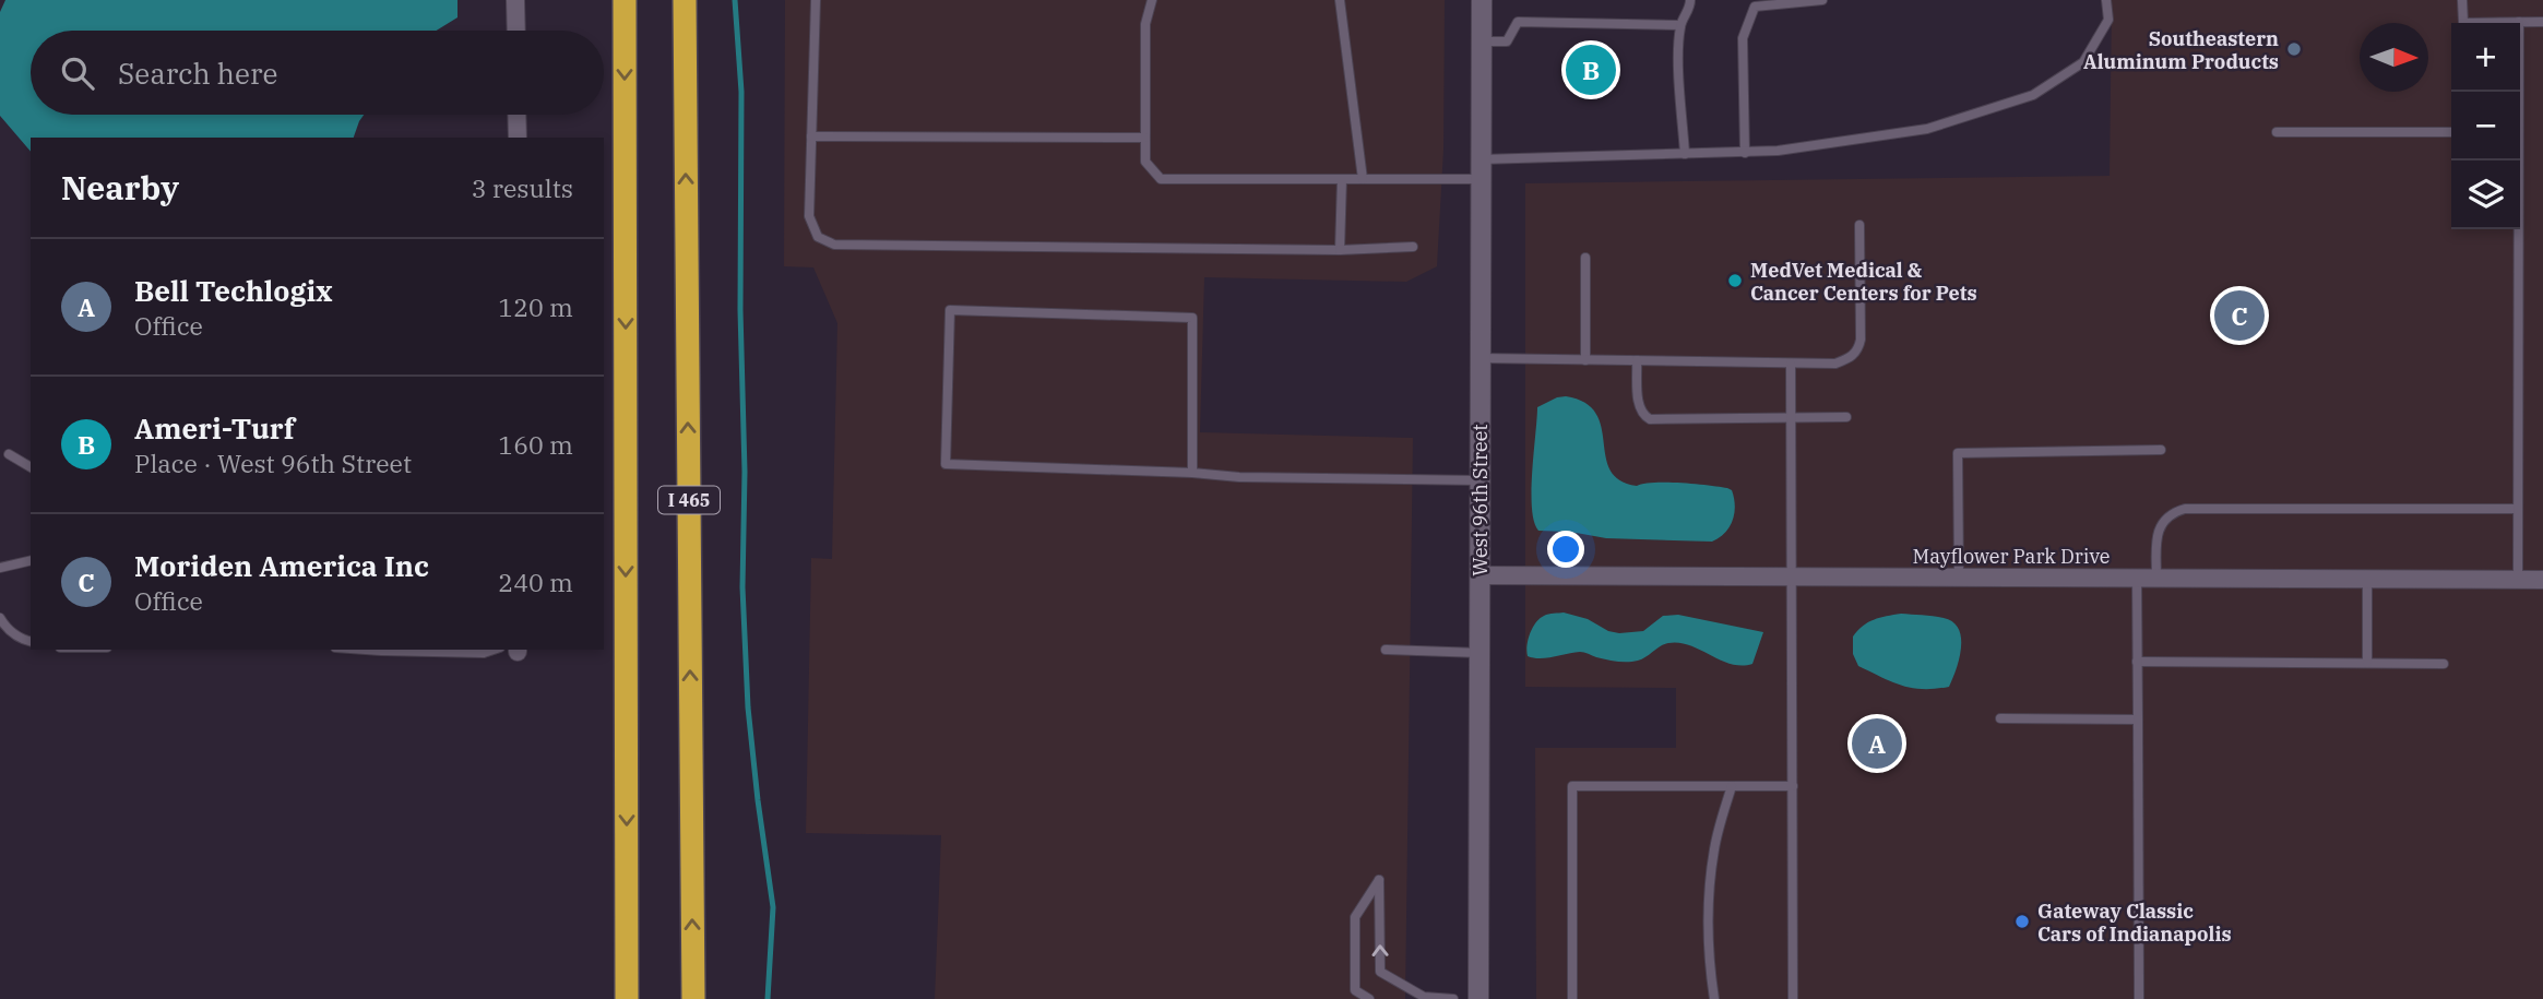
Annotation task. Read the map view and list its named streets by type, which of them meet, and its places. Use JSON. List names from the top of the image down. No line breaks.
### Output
{"streets":{"highway":["I 465"],"street":["West 96th Street","Mayflower Park Drive"]},"crossings":[["West 96th Street","Mayflower Park Drive"]],"places":["Southeastern Aluminum Products","MedVet Medical & Cancer Centers for Pets","Gateway Classic Cars of Indianapolis"],"north":"right","page":{"map_buttons":["+","−"],"search":"Search here","pins":["B","C","A"],"heading":["Nearby","3 results"],"list":[{"mark":"A","name":"Bell Techlogix","note":"Office","value":"120 m"},{"mark":"B","name":"Ameri-Turf","note":"Place · West 96th Street","value":"160 m"},{"mark":"C","name":"Moriden America Inc","note":"Office","value":"240 m"}]}}
